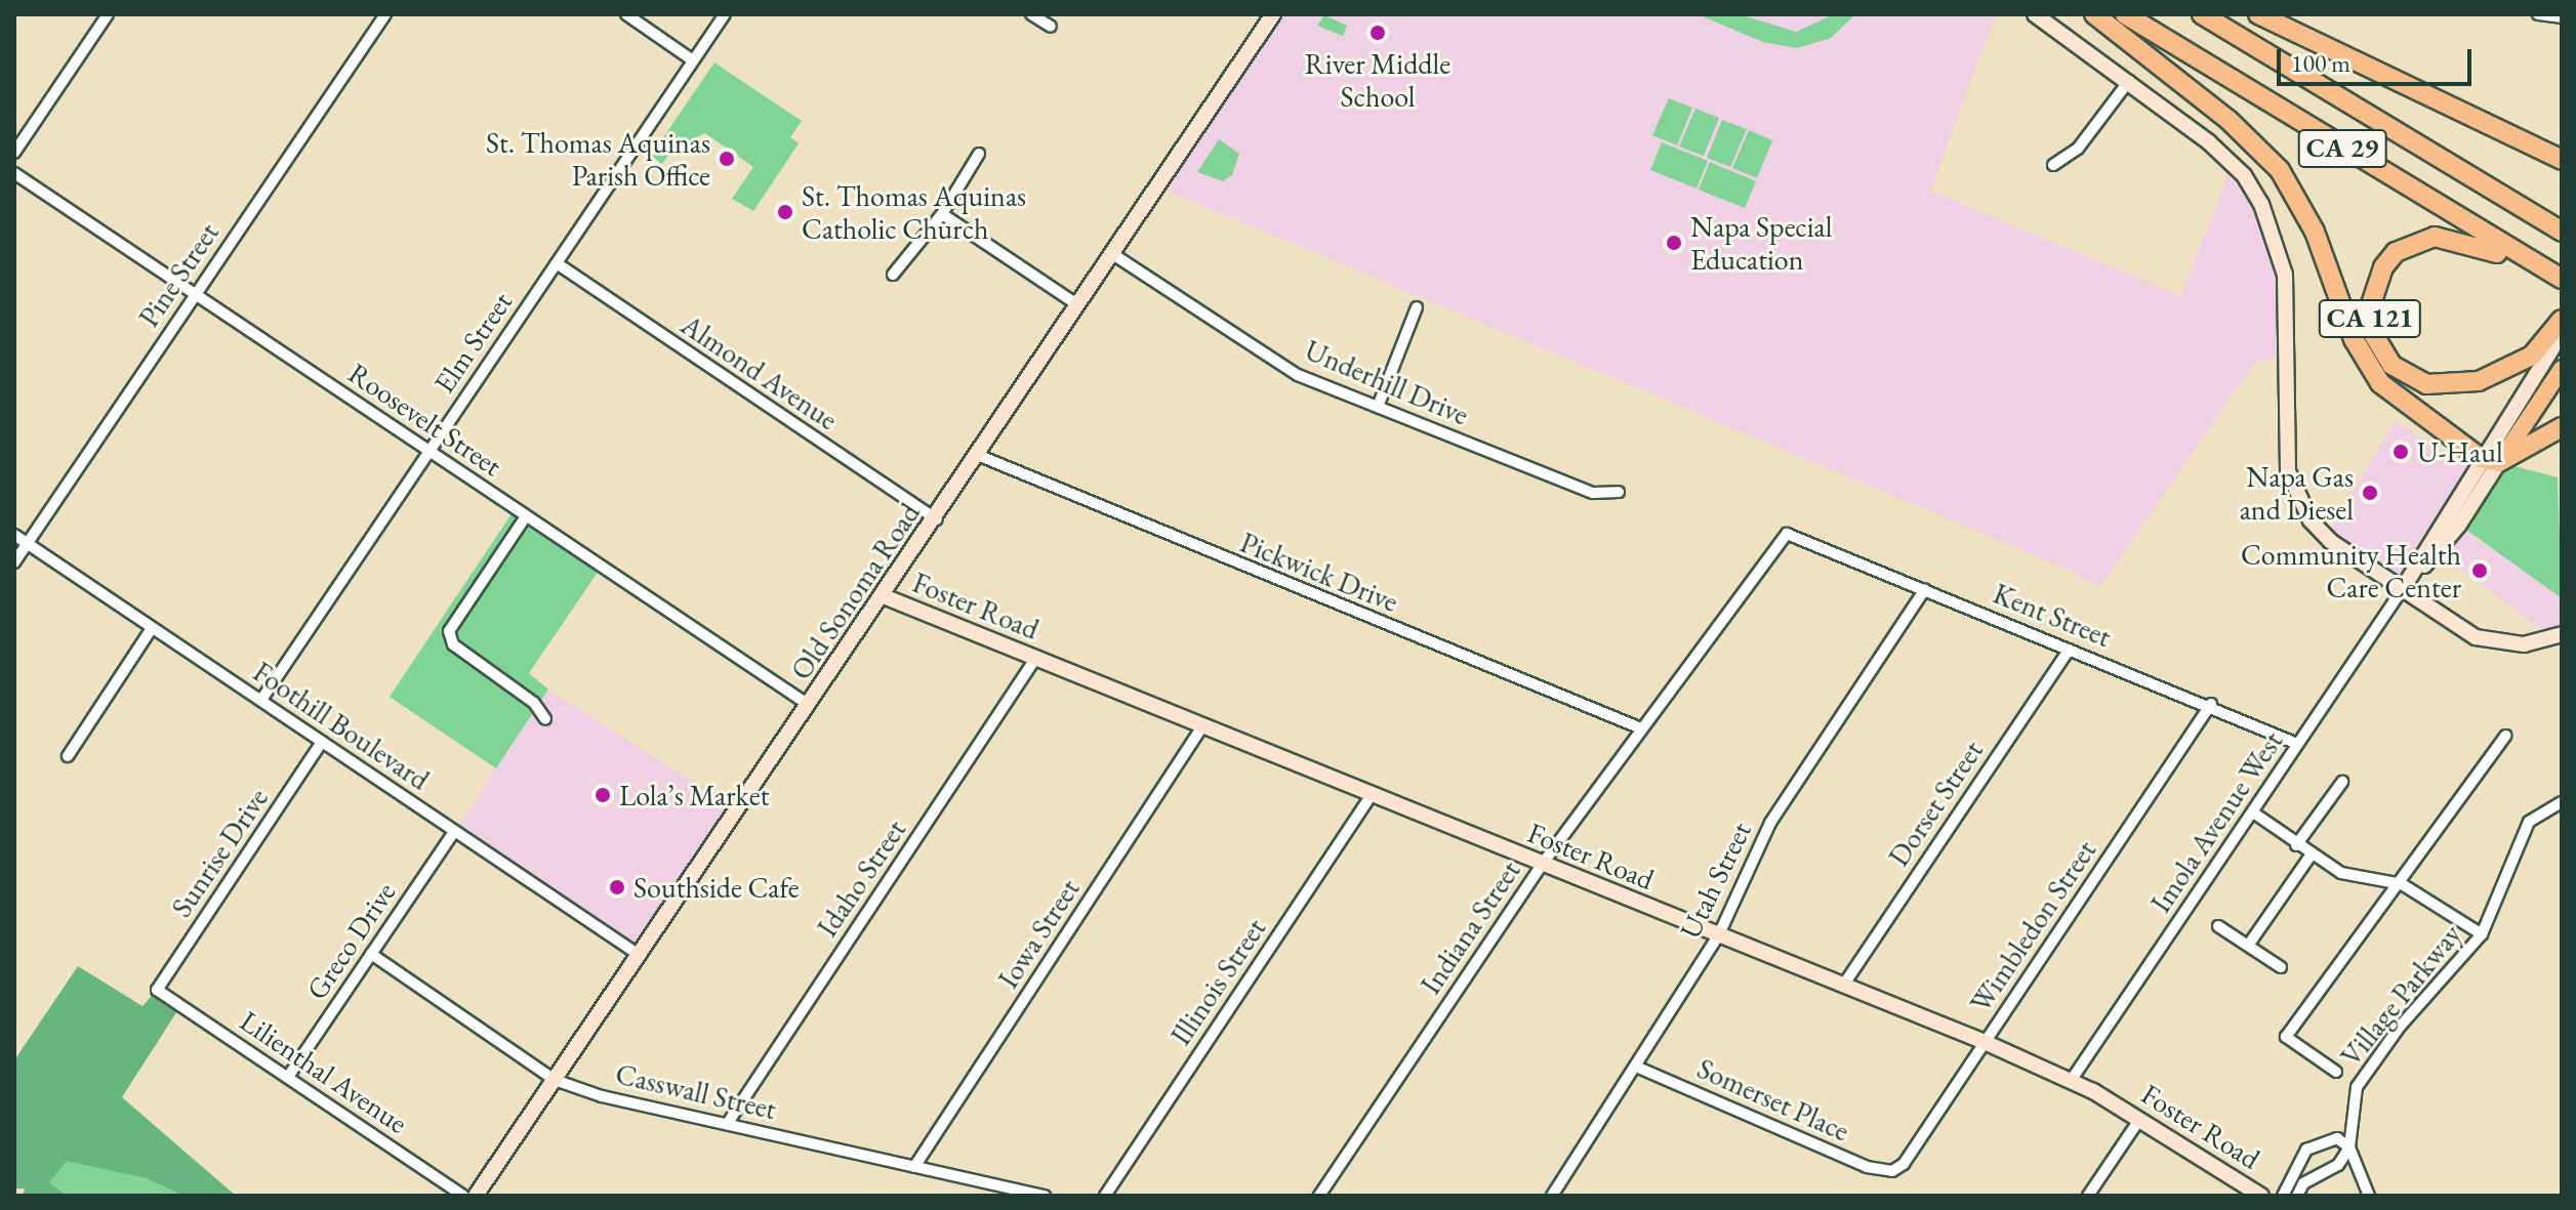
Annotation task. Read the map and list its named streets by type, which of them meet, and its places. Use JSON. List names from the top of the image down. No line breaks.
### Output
{"streets":{"highway":["CA 29","CA 121"],"street":["Pine Street","Elm Street","Almond Avenue","Underhill Drive","Roosevelt Street","Pickwick Drive","Old Sonoma Road","Foster Road","Kent Street","Foothill Boulevard","Dorset Street","Imola Avenue West","Sunrise Drive","Idaho Street","Utah Street","Wimbledon Street","Indiana Street","Iowa Street","Greco Drive","Illinois Street","Village Parkway","Lilienthal Avenue","Casswall Street","Somerset Place"]},"crossings":[["CA 29","CA 121"],["Pine Street","Roosevelt Street"],["Pine Street","Foothill Boulevard"],["Elm Street","Almond Avenue"],["Elm Street","Roosevelt Street"],["Elm Street","Foothill Boulevard"],["Almond Avenue","Old Sonoma Road"],["Underhill Drive","Old Sonoma Road"],["Roosevelt Street","Old Sonoma Road"],["Pickwick Drive","Old Sonoma Road"],["Pickwick Drive","Indiana Street"],["Old Sonoma Road","Foster Road"],["Old Sonoma Road","Foothill Boulevard"],["Old Sonoma Road","Casswall Street"],["Foster Road","Dorset Street"],["Foster Road","Imola Avenue West"],["Foster Road","Idaho Street"],["Foster Road","Utah Street"],["Foster Road","Wimbledon Street"],["Foster Road","Indiana Street"],["Foster Road","Iowa Street"],["Foster Road","Illinois Street"],["Kent Street","Dorset Street"],["Kent Street","Imola Avenue West"],["Kent Street","Utah Street"],["Kent Street","Wimbledon Street"],["Kent Street","Indiana Street"],["Foothill Boulevard","Sunrise Drive"],["Foothill Boulevard","Greco Drive"],["Sunrise Drive","Lilienthal Avenue"],["Idaho Street","Casswall Street"],["Utah Street","Somerset Place"],["Wimbledon Street","Somerset Place"],["Iowa Street","Casswall Street"],["Greco Drive","Lilienthal Avenue"],["Greco Drive","Casswall Street"]],"places":["River Middle School","St. Thomas Aquinas Parish Office","St. Thomas Aquinas Catholic Church","Napa Special Education","U-Haul","Napa Gas and Diesel","Community Health Care Center","Lola’s Market","Southside Cafe"],"scale_bar":"100 m"}
